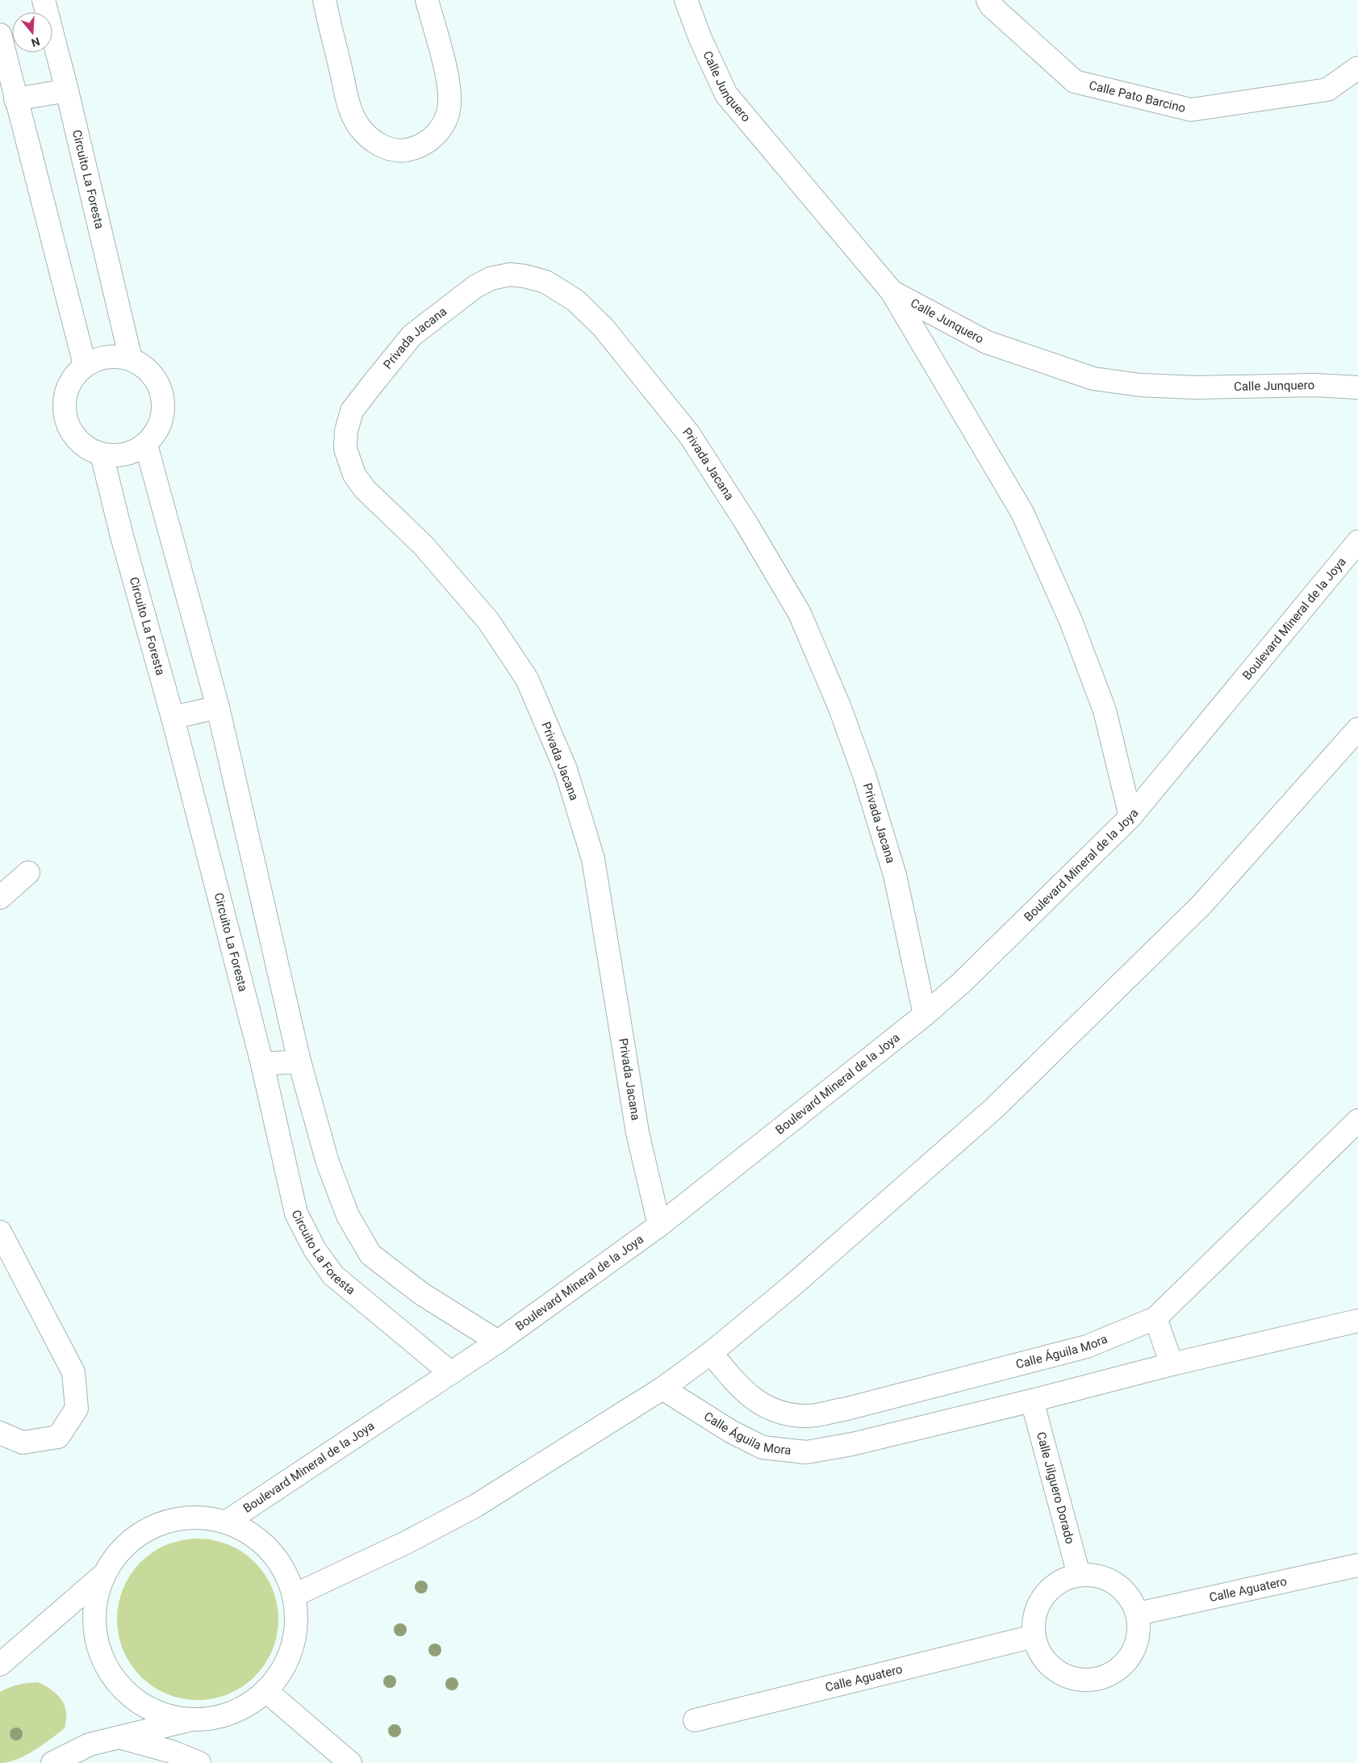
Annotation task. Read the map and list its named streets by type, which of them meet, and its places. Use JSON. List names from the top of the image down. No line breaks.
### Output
{"streets":{"street":["Calle Junquero","Calle Pato Barcino","Circuito La Foresta","Privada Jacana","Boulevard Mineral de la Joya","Calle Águila Mora","Calle Jilguero Dorado","Calle Aguatero"]},"crossings":[["Circuito La Foresta","Boulevard Mineral de la Joya"],["Privada Jacana","Boulevard Mineral de la Joya"],["Calle Águila Mora","Calle Jilguero Dorado"],["Calle Jilguero Dorado","Calle Aguatero"]],"north":"bottom"}
